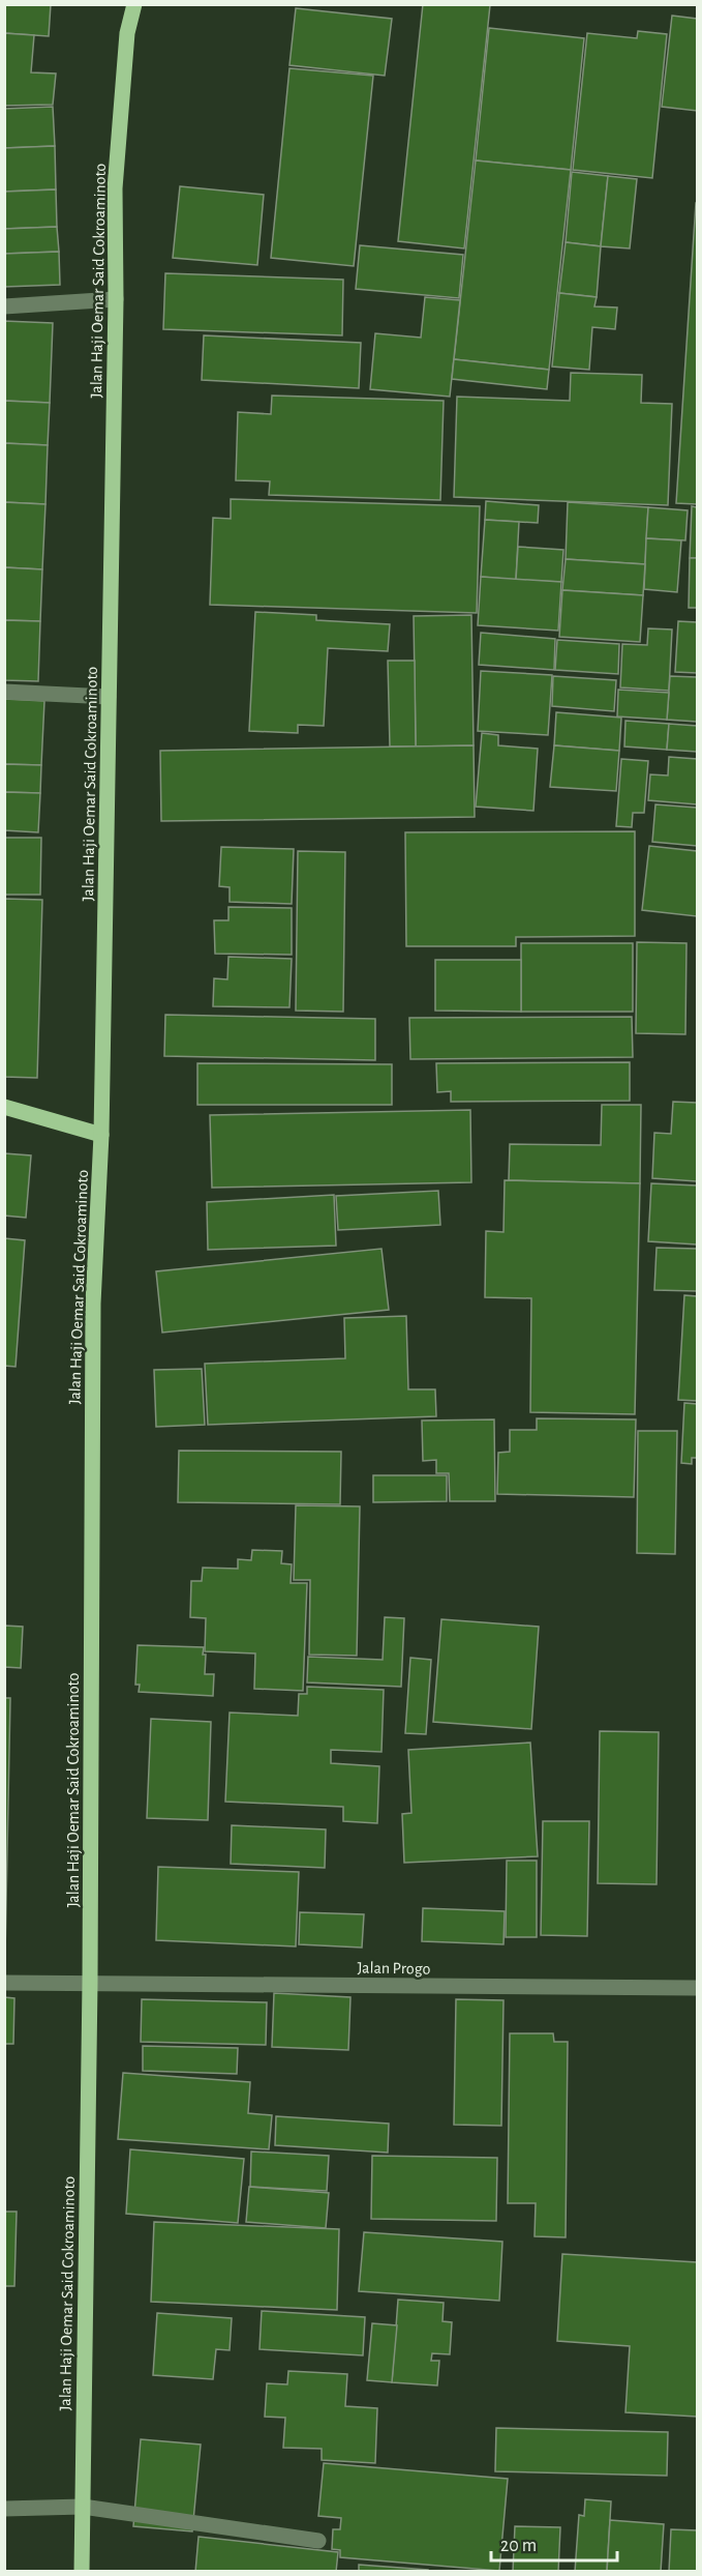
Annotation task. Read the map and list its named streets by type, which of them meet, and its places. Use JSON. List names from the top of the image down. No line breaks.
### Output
{"streets":{"main road":["Jalan Haji Oemar Said Cokroaminoto"],"street":["Jalan Progo"]},"crossings":[["Jalan Haji Oemar Said Cokroaminoto","Jalan Progo"]],"scale_bar":"20 m"}
